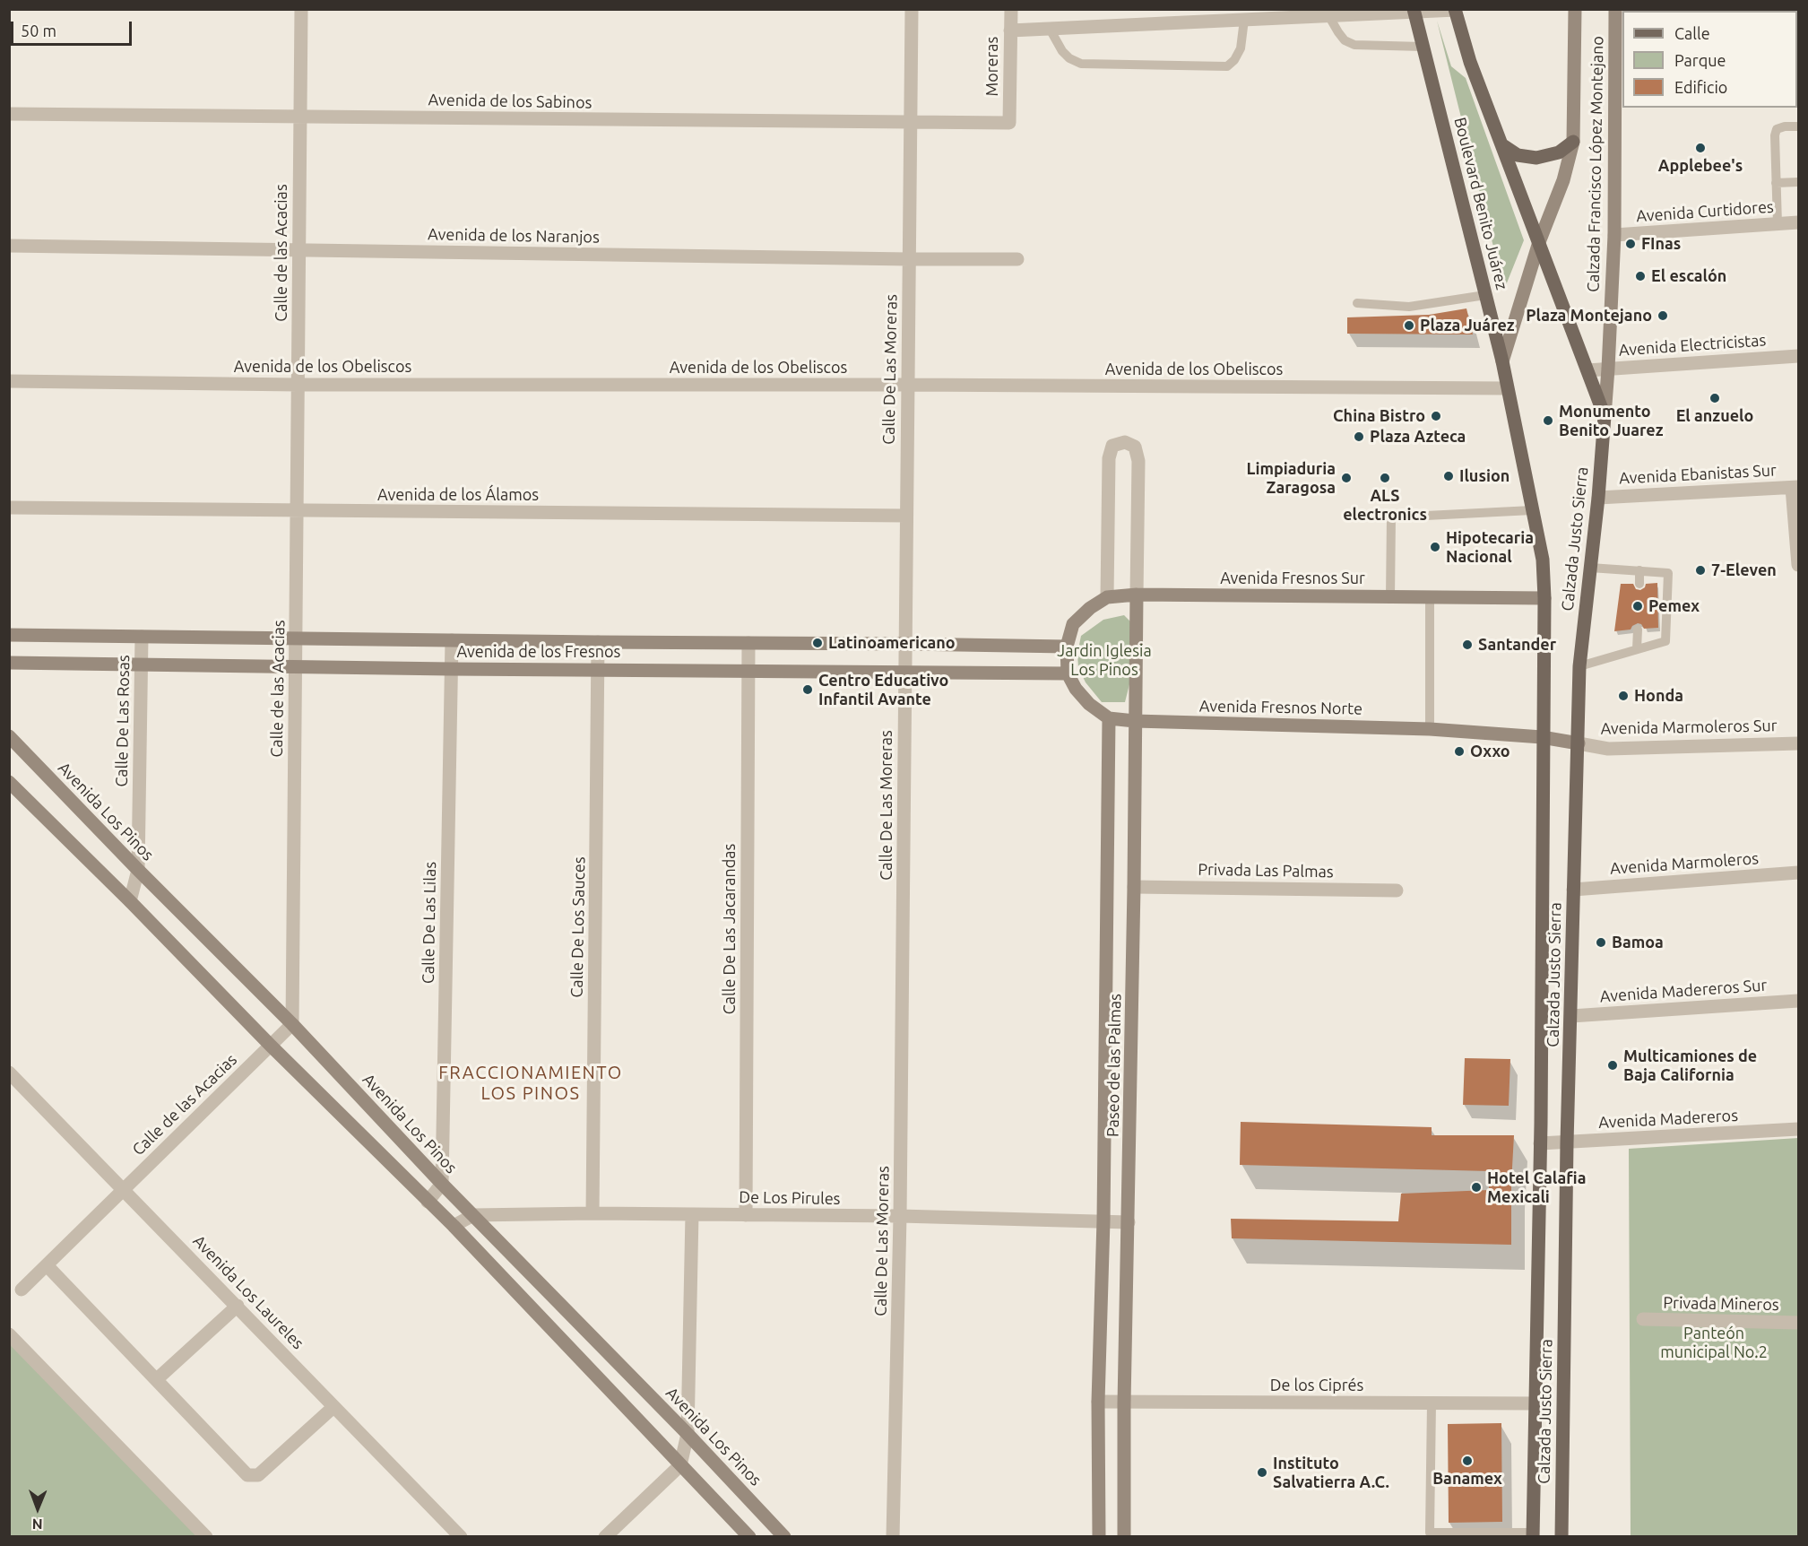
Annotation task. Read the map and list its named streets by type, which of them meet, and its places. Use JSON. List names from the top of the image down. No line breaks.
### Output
{"streets":{"main road":["Boulevard Benito Juárez","Calzada Justo Sierra"],"street":["Moreras","Avenida de los Sabinos","Calzada Francisco López Montejano","Avenida Curtidores","Avenida de los Naranjos","Calle de las Acacias","Avenida Electricistas","Avenida de los Obeliscos","Calle De Las Moreras","Avenida Ebanistas Sur","Avenida de los Álamos","Avenida Fresnos Sur","Avenida de los Fresnos","Avenida Fresnos Norte","Calle De Las Rosas","Avenida Marmoleros Sur","Avenida Los Pinos","Avenida Marmoleros","Privada Las Palmas","Calle De Las Lilas","Calle De Los Sauces","Calle De Las Jacarandas","Avenida Madereros Sur","Paseo de las Palmas","Avenida Madereros","De Los Pirules","Avenida Los Laureles","Privada Mineros","De los Ciprés"]},"crossings":[["Moreras","Avenida de los Sabinos"],["Avenida de los Sabinos","Calle de las Acacias"],["Avenida de los Sabinos","Calle De Las Moreras"],["Calzada Francisco López Montejano","Boulevard Benito Juárez"],["Calzada Francisco López Montejano","Avenida Curtidores"],["Calzada Francisco López Montejano","Avenida Electricistas"],["Calzada Francisco López Montejano","Calzada Justo Sierra"],["Boulevard Benito Juárez","Avenida Electricistas"],["Boulevard Benito Juárez","Avenida de los Obeliscos"],["Boulevard Benito Juárez","Calzada Justo Sierra"],["Boulevard Benito Juárez","Avenida Fresnos Sur"],["Avenida de los Naranjos","Calle de las Acacias"],["Avenida de los Naranjos","Calle De Las Moreras"],["Calle de las Acacias","Avenida de los Obeliscos"],["Calle de las Acacias","Avenida de los Álamos"],["Calle de las Acacias","Avenida de los Fresnos"],["Calle de las Acacias","Avenida Los Pinos"],["Calle de las Acacias","Avenida Los Laureles"],["Avenida de los Obeliscos","Calle De Las Moreras"],["Calle De Las Moreras","Avenida de los Álamos"],["Calle De Las Moreras","Avenida de los Fresnos"],["Calle De Las Moreras","De Los Pirules"],["Avenida Ebanistas Sur","Calzada Justo Sierra"],["Calzada Justo Sierra","Avenida Fresnos Sur"],["Calzada Justo Sierra","Avenida Fresnos Norte"],["Calzada Justo Sierra","Avenida Marmoleros Sur"],["Calzada Justo Sierra","Avenida Marmoleros"],["Calzada Justo Sierra","Avenida Madereros Sur"],["Calzada Justo Sierra","Avenida Madereros"],["Calzada Justo Sierra","De los Ciprés"],["Avenida Fresnos Sur","Avenida de los Fresnos"],["Avenida Fresnos Sur","Paseo de las Palmas"],["Avenida de los Fresnos","Calle De Las Rosas"],["Avenida de los Fresnos","Calle De Las Lilas"],["Avenida de los Fresnos","Calle De Los Sauces"],["Avenida de los Fresnos","Calle De Las Jacarandas"],["Avenida Fresnos Norte","Avenida Marmoleros Sur"],["Avenida Fresnos Norte","Paseo de las Palmas"],["Calle De Las Rosas","Avenida Los Pinos"],["Avenida Los Pinos","Calle De Las Lilas"],["Avenida Los Pinos","De Los Pirules"],["Privada Las Palmas","Paseo de las Palmas"],["Calle De Los Sauces","De Los Pirules"],["Calle De Las Jacarandas","De Los Pirules"],["Paseo de las Palmas","De Los Pirules"],["Paseo de las Palmas","De los Ciprés"]],"districts":["FRACCIONAMIENTO LOS PINOS"],"parks":["Jardin Iglesia Los Pinos","Panteón municipal No.2"],"places":["Applebee's","FInas","El escalón","Plaza Montejano","Plaza Juárez","El anzuelo","China Bistro","Monumento Benito Juarez","Plaza Azteca","Ilusion","Limpiaduria Zaragosa","ALS electronics","Hipotecaria Nacional","7-Eleven","Pemex","Latinoamericano","Santander","Centro Educativo Infantil Avante","Honda","Oxxo","Bamoa","Multicamiones de Baja California","Hotel Calafia Mexicali","Banamex","Instituto Salvatierra A.C."],"legend":["Calle","Parque","Edificio"],"scale_bar":"50 m","north":"bottom"}
